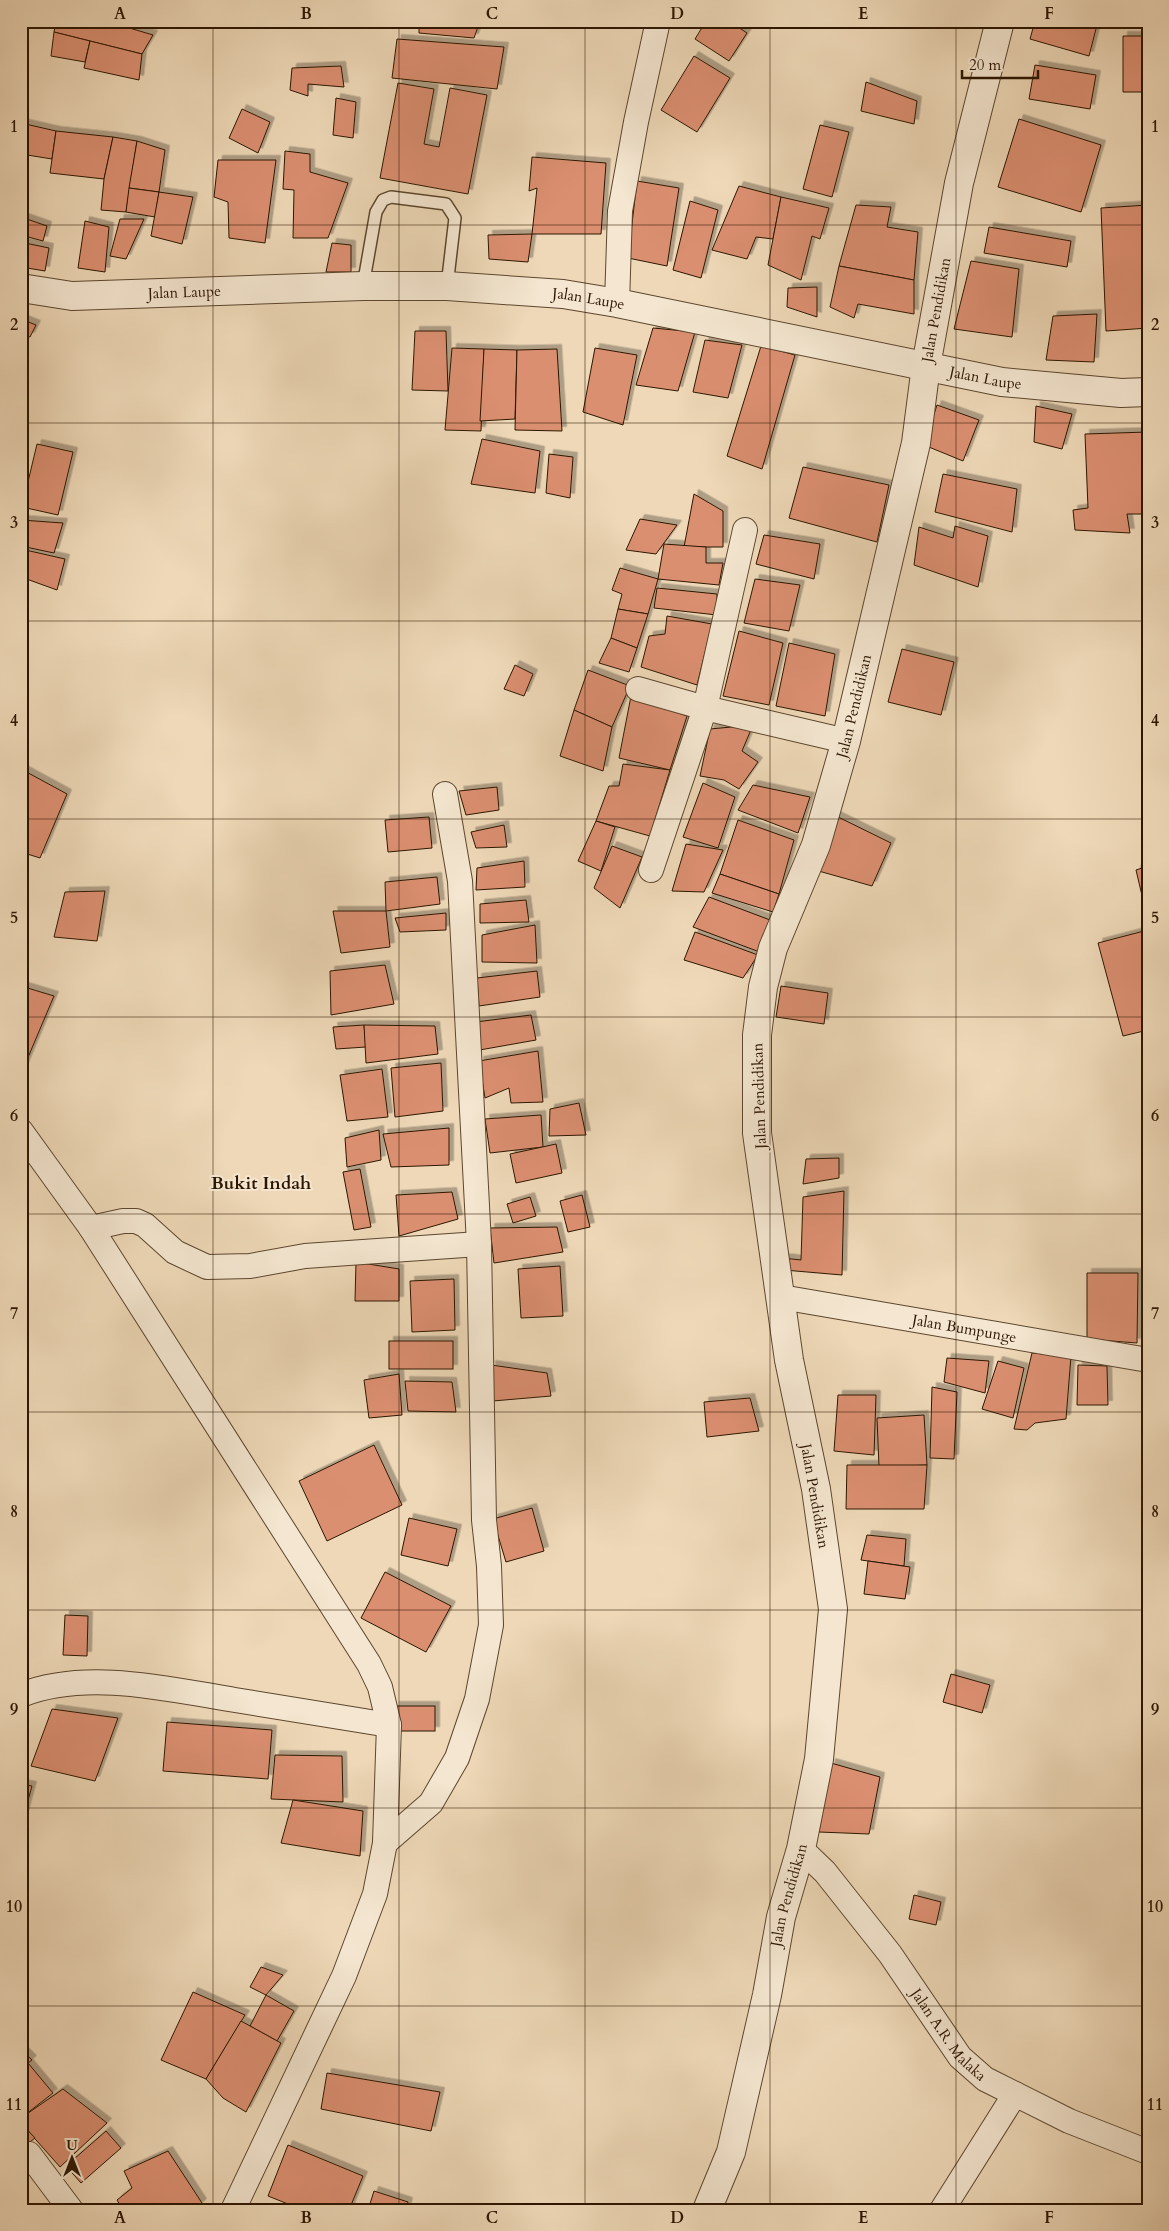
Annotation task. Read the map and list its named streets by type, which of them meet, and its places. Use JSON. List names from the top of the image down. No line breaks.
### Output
{"streets":{"street":["Jalan Laupe","Jalan Pendidikan","Jalan Bumpunge","Jalan A.R. Malaka"]},"crossings":[["Jalan Laupe","Jalan Pendidikan"],["Jalan Pendidikan","Jalan Bumpunge"],["Jalan Pendidikan","Jalan A.R. Malaka"]],"districts":["Bukit Indah"],"scale_bar":"20 m","north":"top","grid":{"columns":["A","B","C","D","E","F"],"rows":["1","2","3","4","5","6","7","8","9","10","11"]}}
